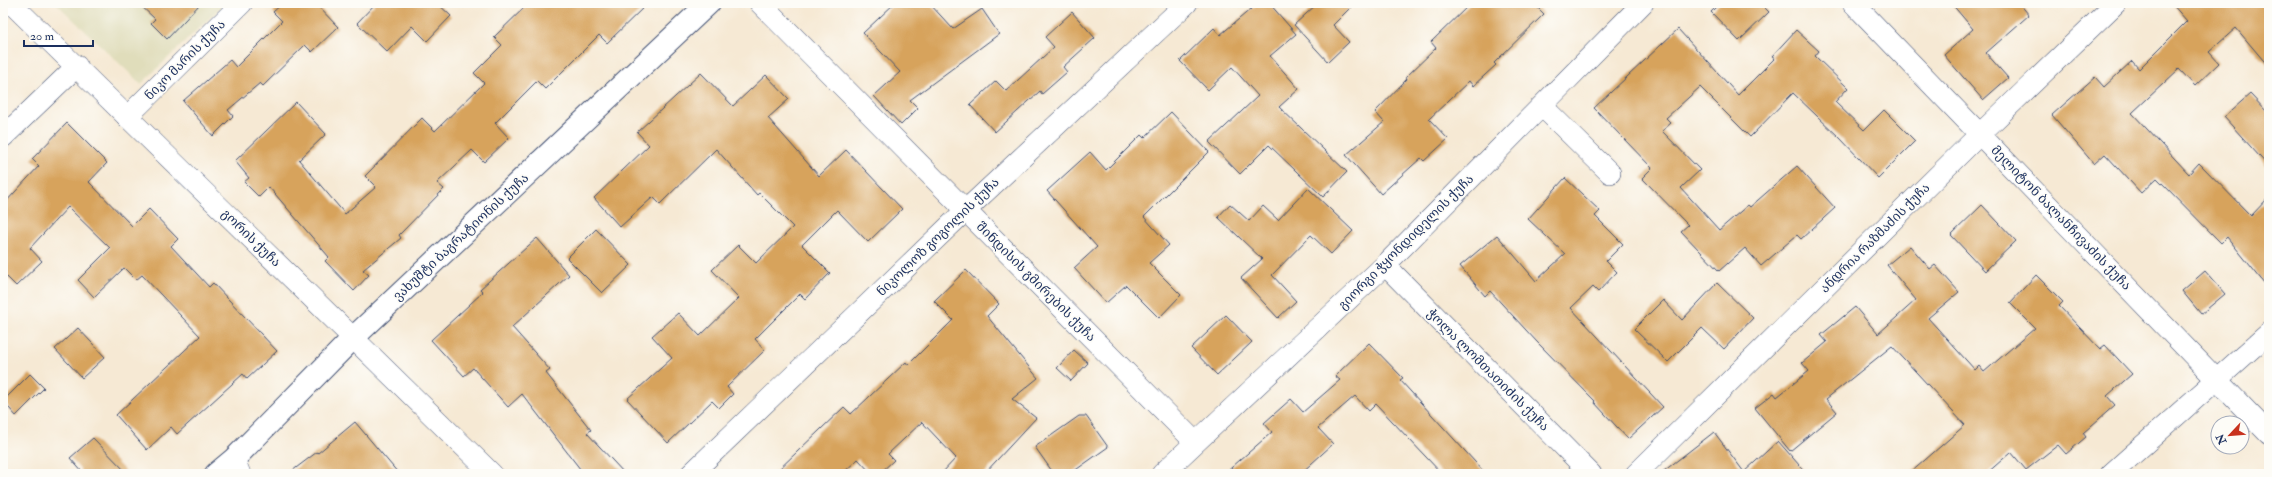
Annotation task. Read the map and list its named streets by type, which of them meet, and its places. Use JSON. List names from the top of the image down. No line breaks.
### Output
{"streets":{"street":["ნიკო მარის ქუჩა","მელიტონ ბალანჩივაძის ქუჩა","ვახუშტი ბაგრატიონის ქუჩა","ნიკოლოზ გოგოლის ქუჩა","გორის ქუჩა","ანდრია რაზმაძის ქუჩა","გიორგი ჭყონდიდელის ქუჩა","შინდისის გმირების ქუჩა","ჭოლა ლომთათიძის ქუჩა"]},"crossings":[["ნიკო მარის ქუჩა","გორის ქუჩა"],["მელიტონ ბალანჩივაძის ქუჩა","ანდრია რაზმაძის ქუჩა"],["ვახუშტი ბაგრატიონის ქუჩა","გორის ქუჩა"],["ნიკოლოზ გოგოლის ქუჩა","შინდისის გმირების ქუჩა"],["გიორგი ჭყონდიდელის ქუჩა","შინდისის გმირების ქუჩა"],["გიორგი ჭყონდიდელის ქუჩა","ჭოლა ლომთათიძის ქუჩა"]],"scale_bar":"20 m","north":"bottom left"}
